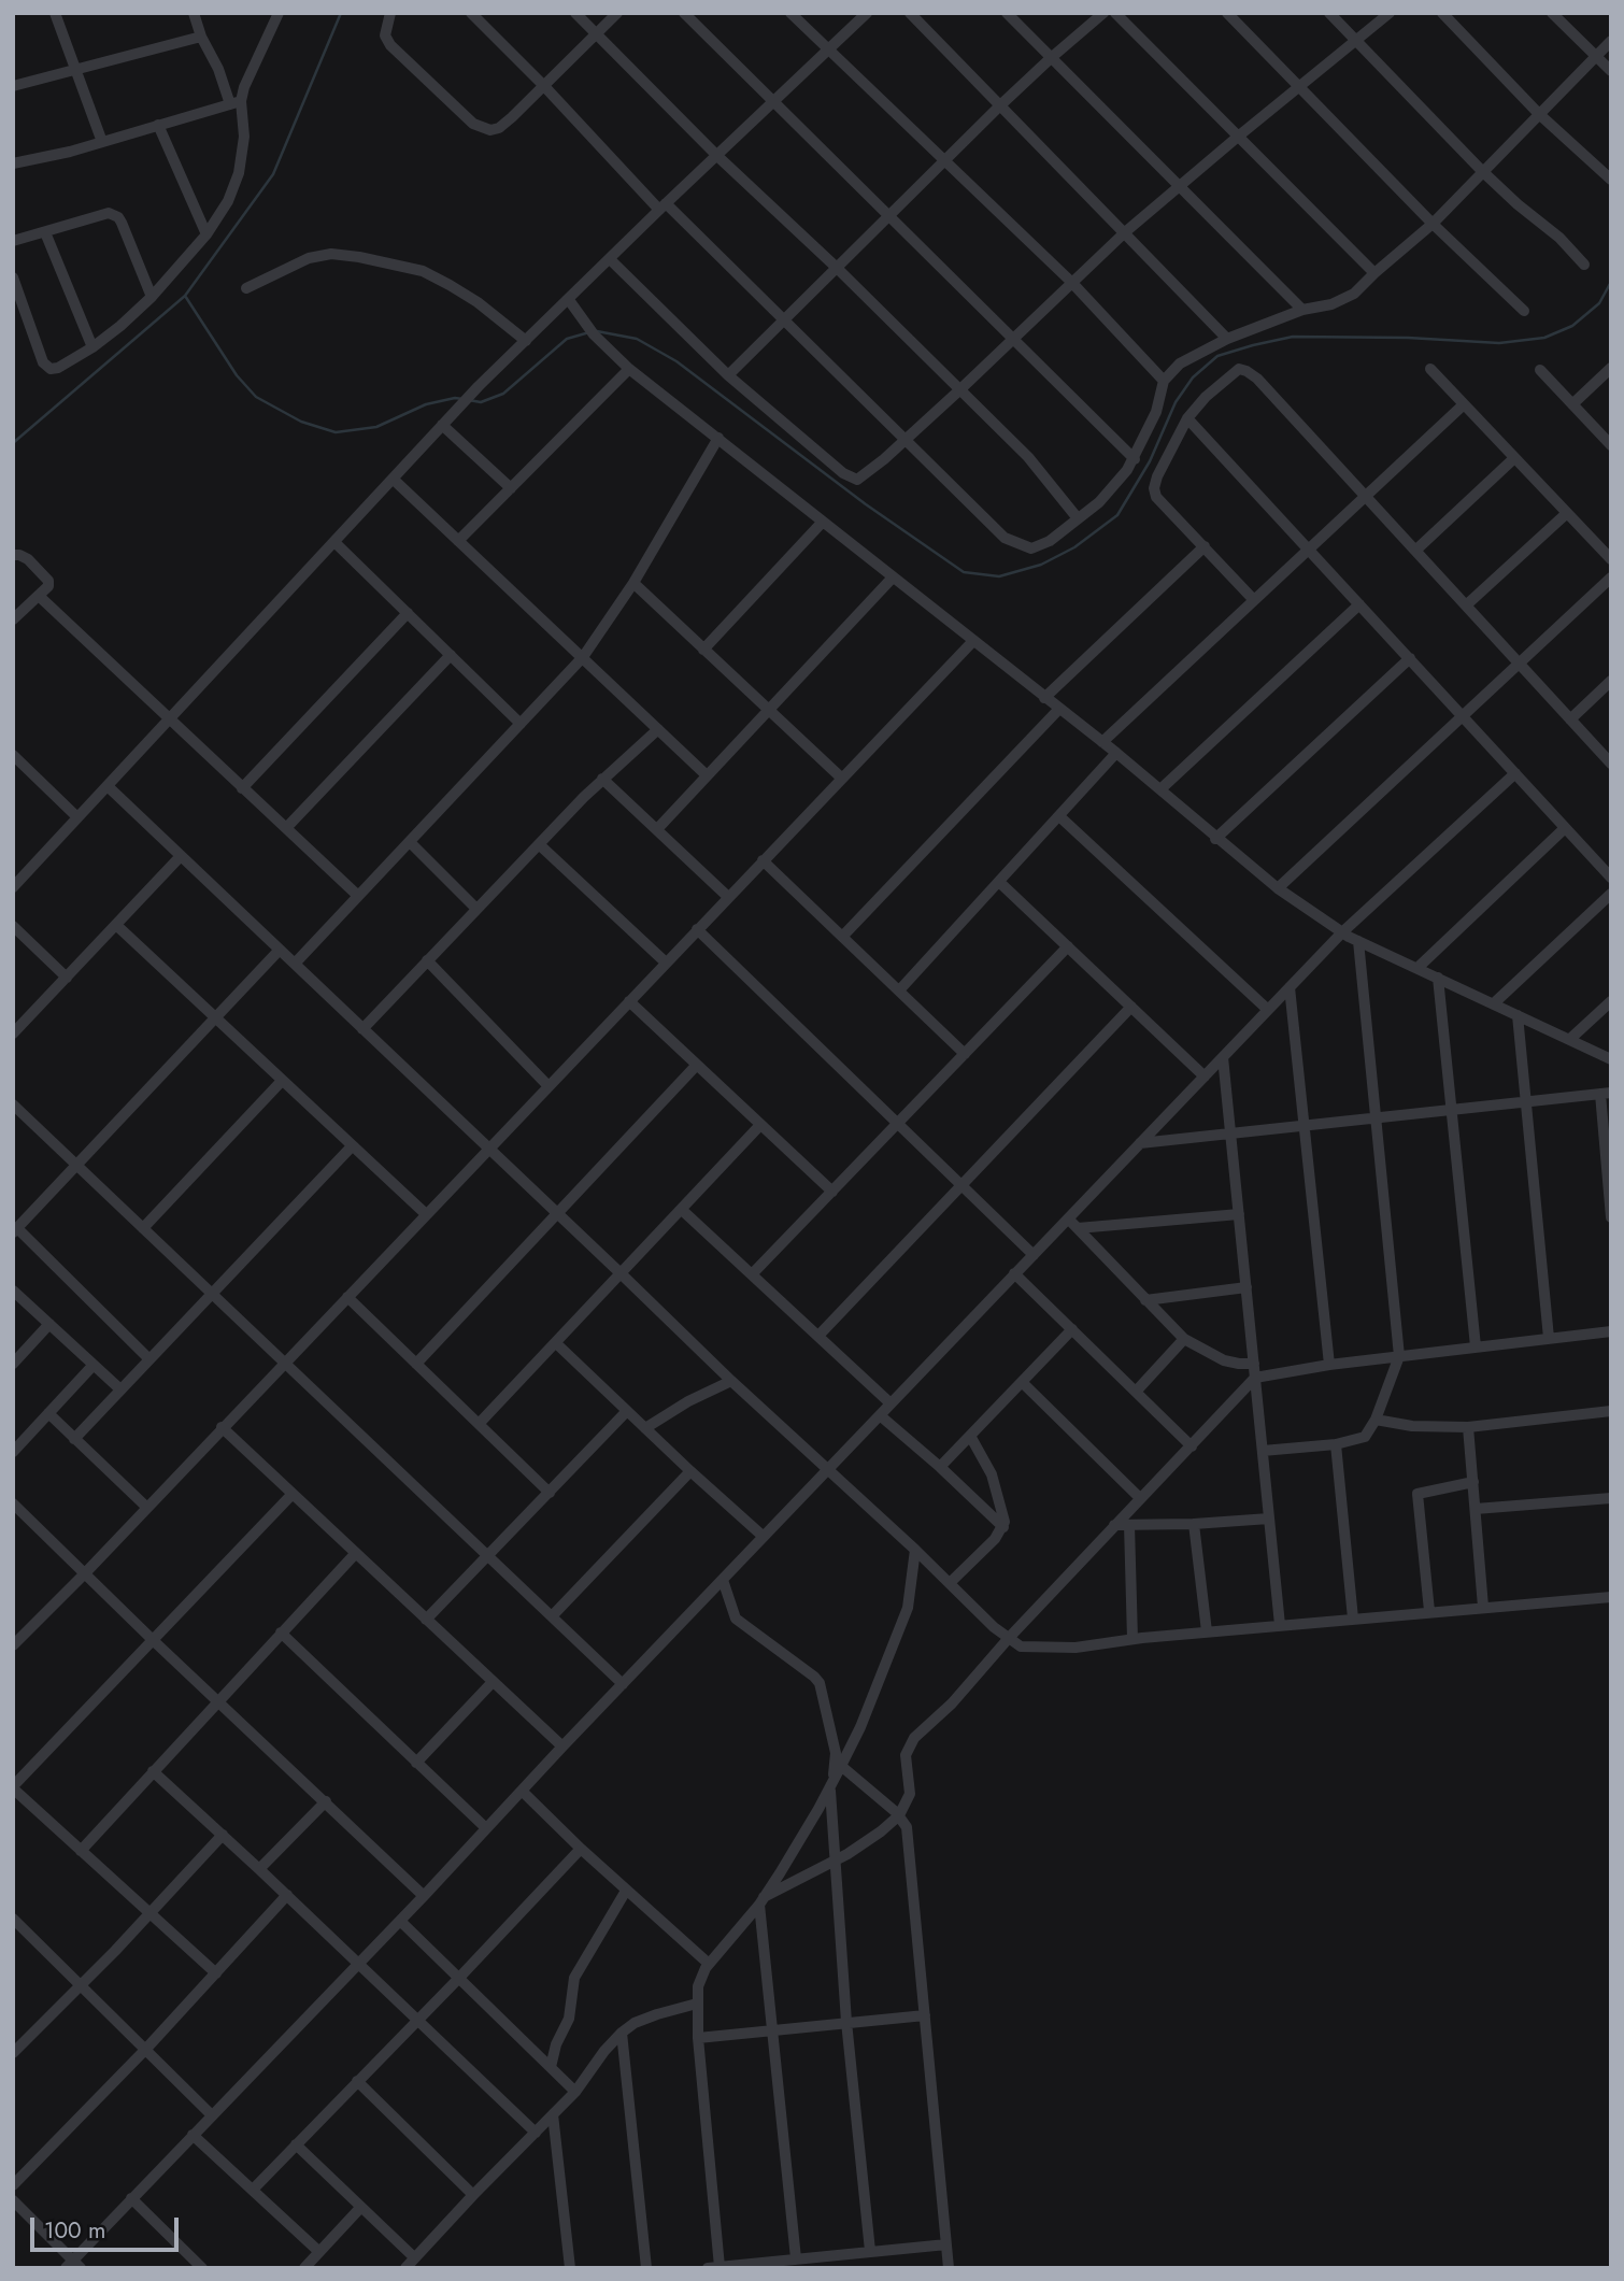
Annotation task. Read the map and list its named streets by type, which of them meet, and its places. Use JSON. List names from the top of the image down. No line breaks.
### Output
{"scale_bar":"100 m"}
